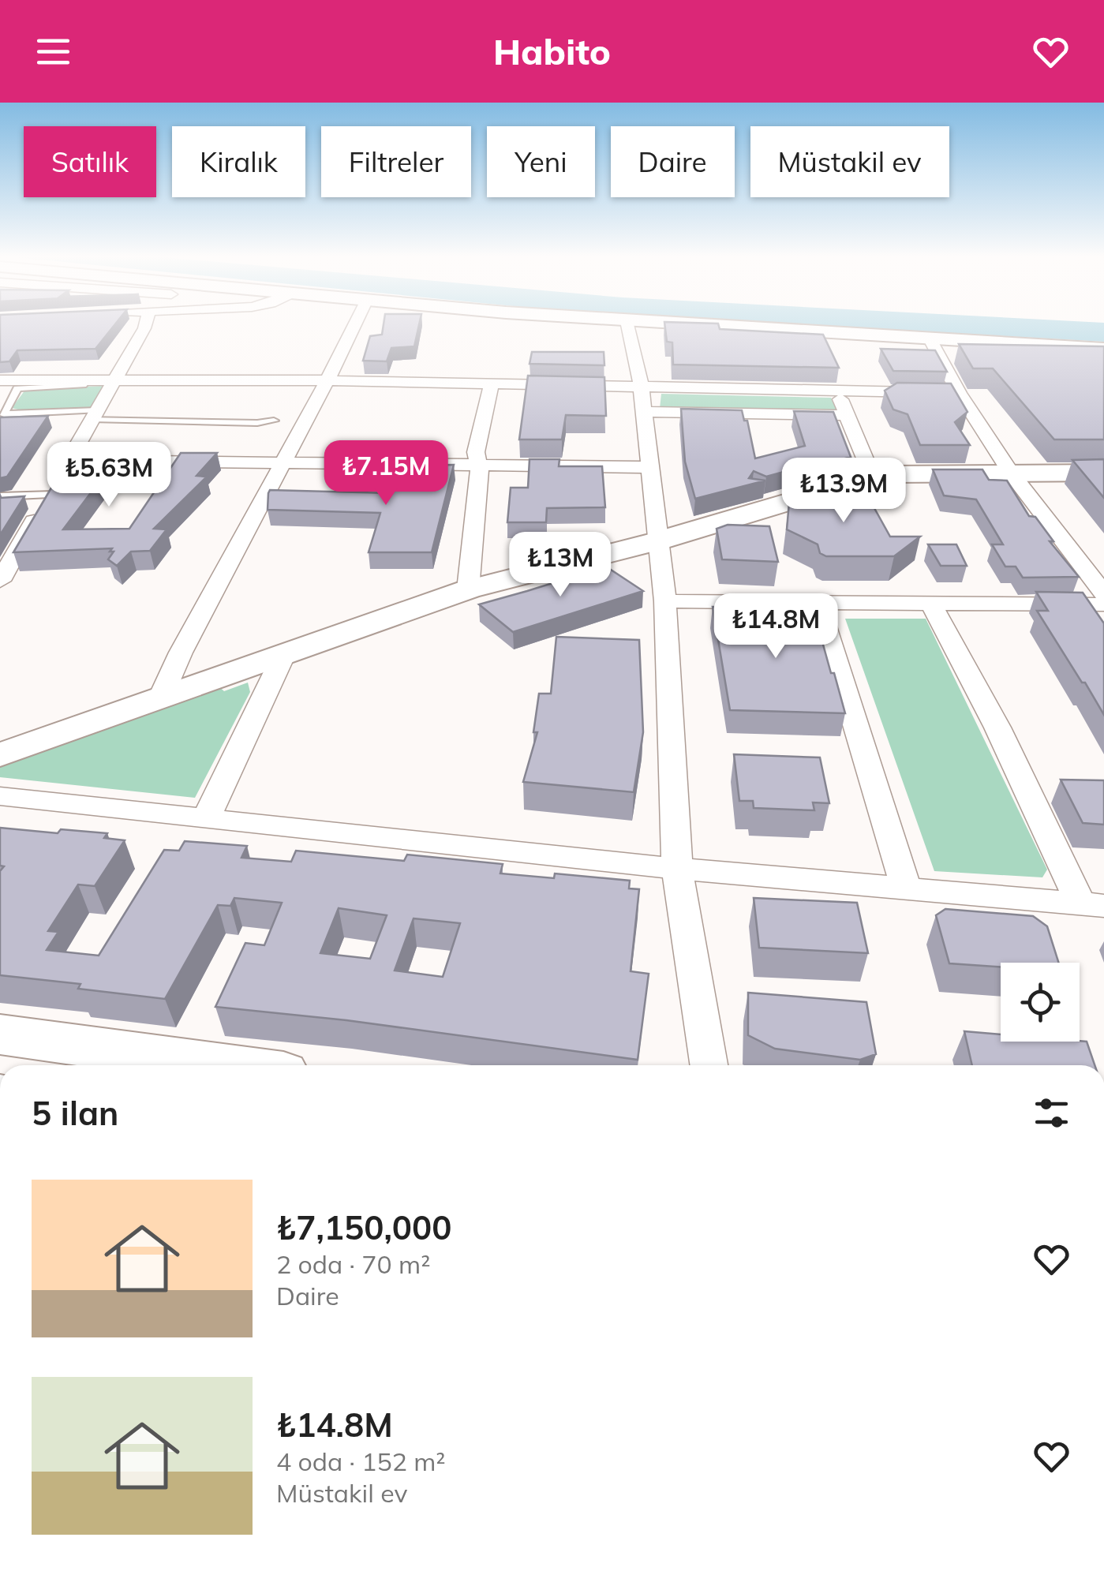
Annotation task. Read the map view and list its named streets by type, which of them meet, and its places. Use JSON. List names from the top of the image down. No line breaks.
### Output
{"page":{"header":"Habito","chip":["Satılık","Kiralık","Filtreler","Yeni","Daire","Müstakil ev"],"price":["₺7.15M","₺5.63M","₺13.9M","₺13M","₺14.8M"],"heading":"5 ilan","list":[{"name":"₺7,150,000","note":"2 oda · 70 m² · Daire"},{"name":"₺14.8M","note":"4 oda · 152 m² · Müstakil ev"}]}}
